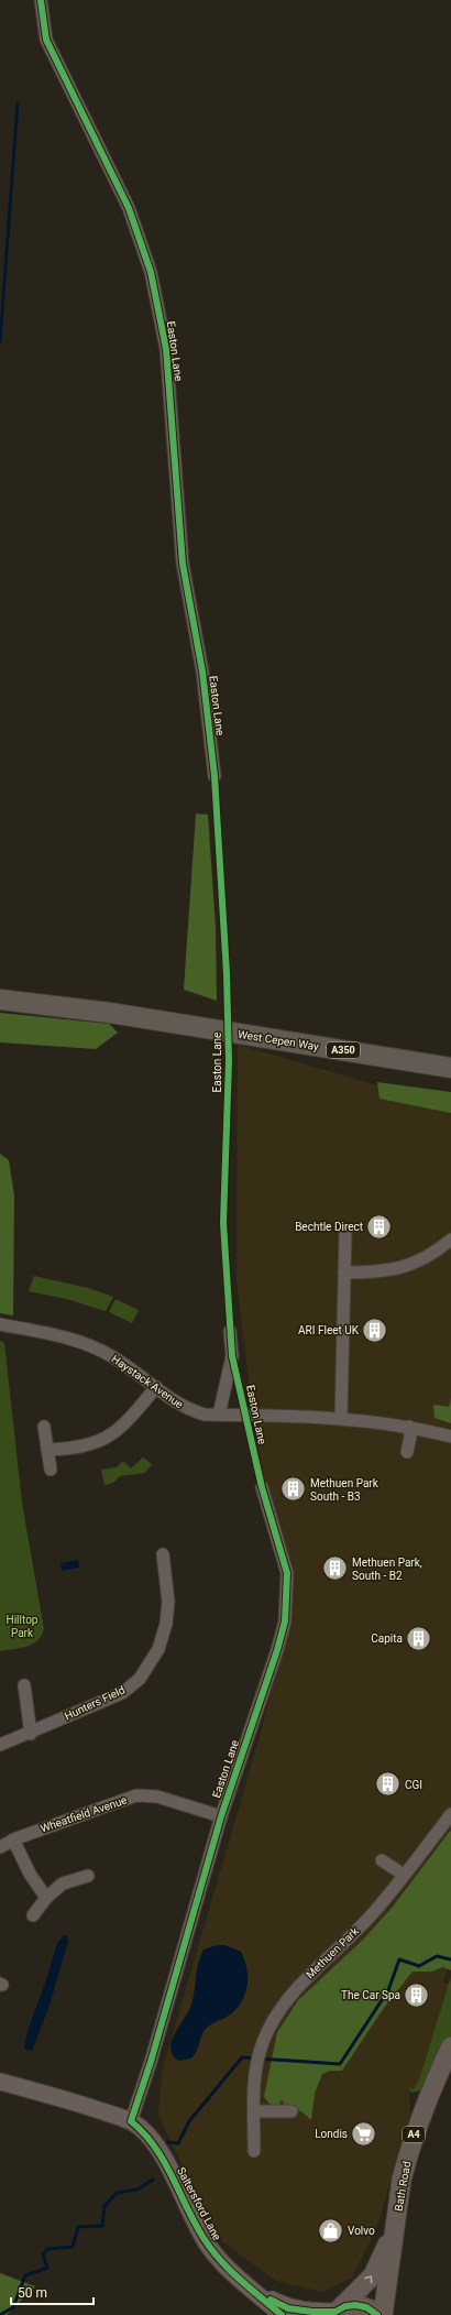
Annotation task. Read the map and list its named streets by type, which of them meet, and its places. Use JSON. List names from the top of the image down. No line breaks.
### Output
{"streets":{"highway":["West Cepen Way","A350"],"main road":["A4","Bath Road","Saltersford Lane"],"street":["Easton Lane","Haystack Avenue","Hunters Field","Wheatfield Avenue","Methuen Park"]},"crossings":[["Easton Lane","Wheatfield Avenue"],["Easton Lane","Saltersford Lane"],["Bath Road","Saltersford Lane"]],"parks":["Hilltop Park"],"places":{"building":["Bechtle Direct","ARI Fleet UK","Methuen Park South - B3","Methuen Park, South - B2","Capita","CGI","The Car Spa"],"supermarket":["Londis"],"shop":["Volvo"]},"scale_bar":"50 m"}
